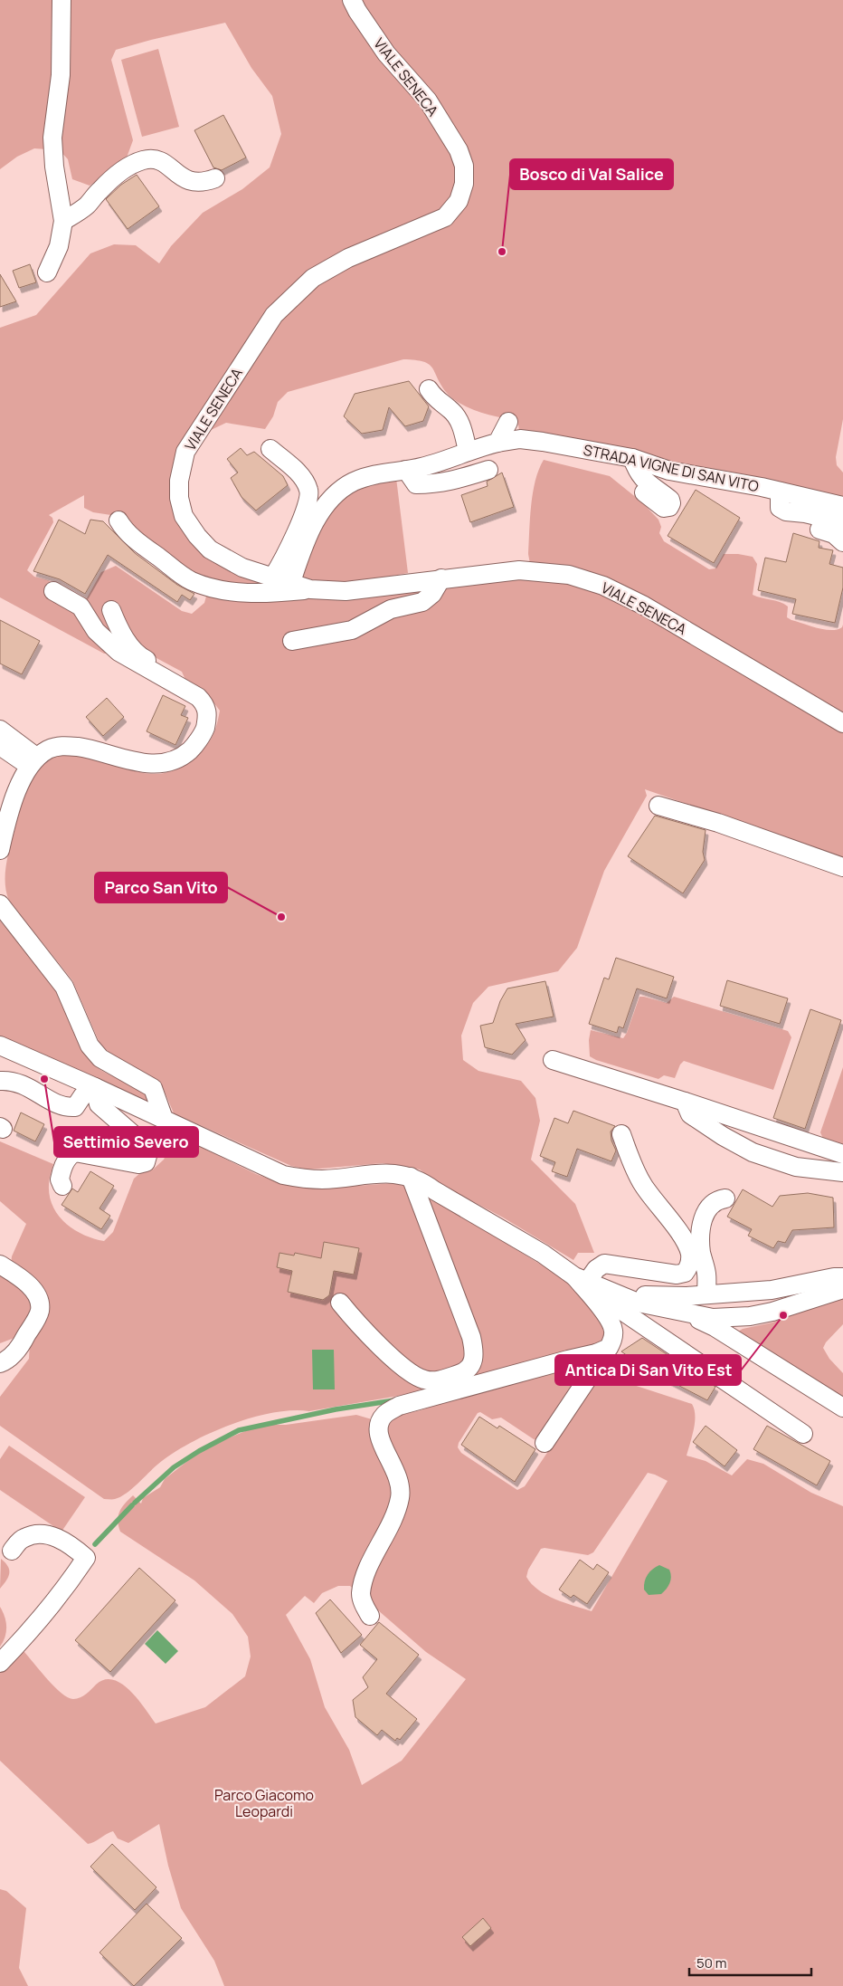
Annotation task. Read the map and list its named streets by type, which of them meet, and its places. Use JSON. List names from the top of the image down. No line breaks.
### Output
{"streets":{"street":["VIALE SENECA","STRADA VIGNE DI SAN VITO"]},"crossings":[["VIALE SENECA","STRADA VIGNE DI SAN VITO"]],"parks":["Parco Giacomo Leopardi"],"places":["Bosco di Val Salice","Parco San Vito","Settimio Severo","Antica Di San Vito Est"],"scale_bar":"50 m"}
